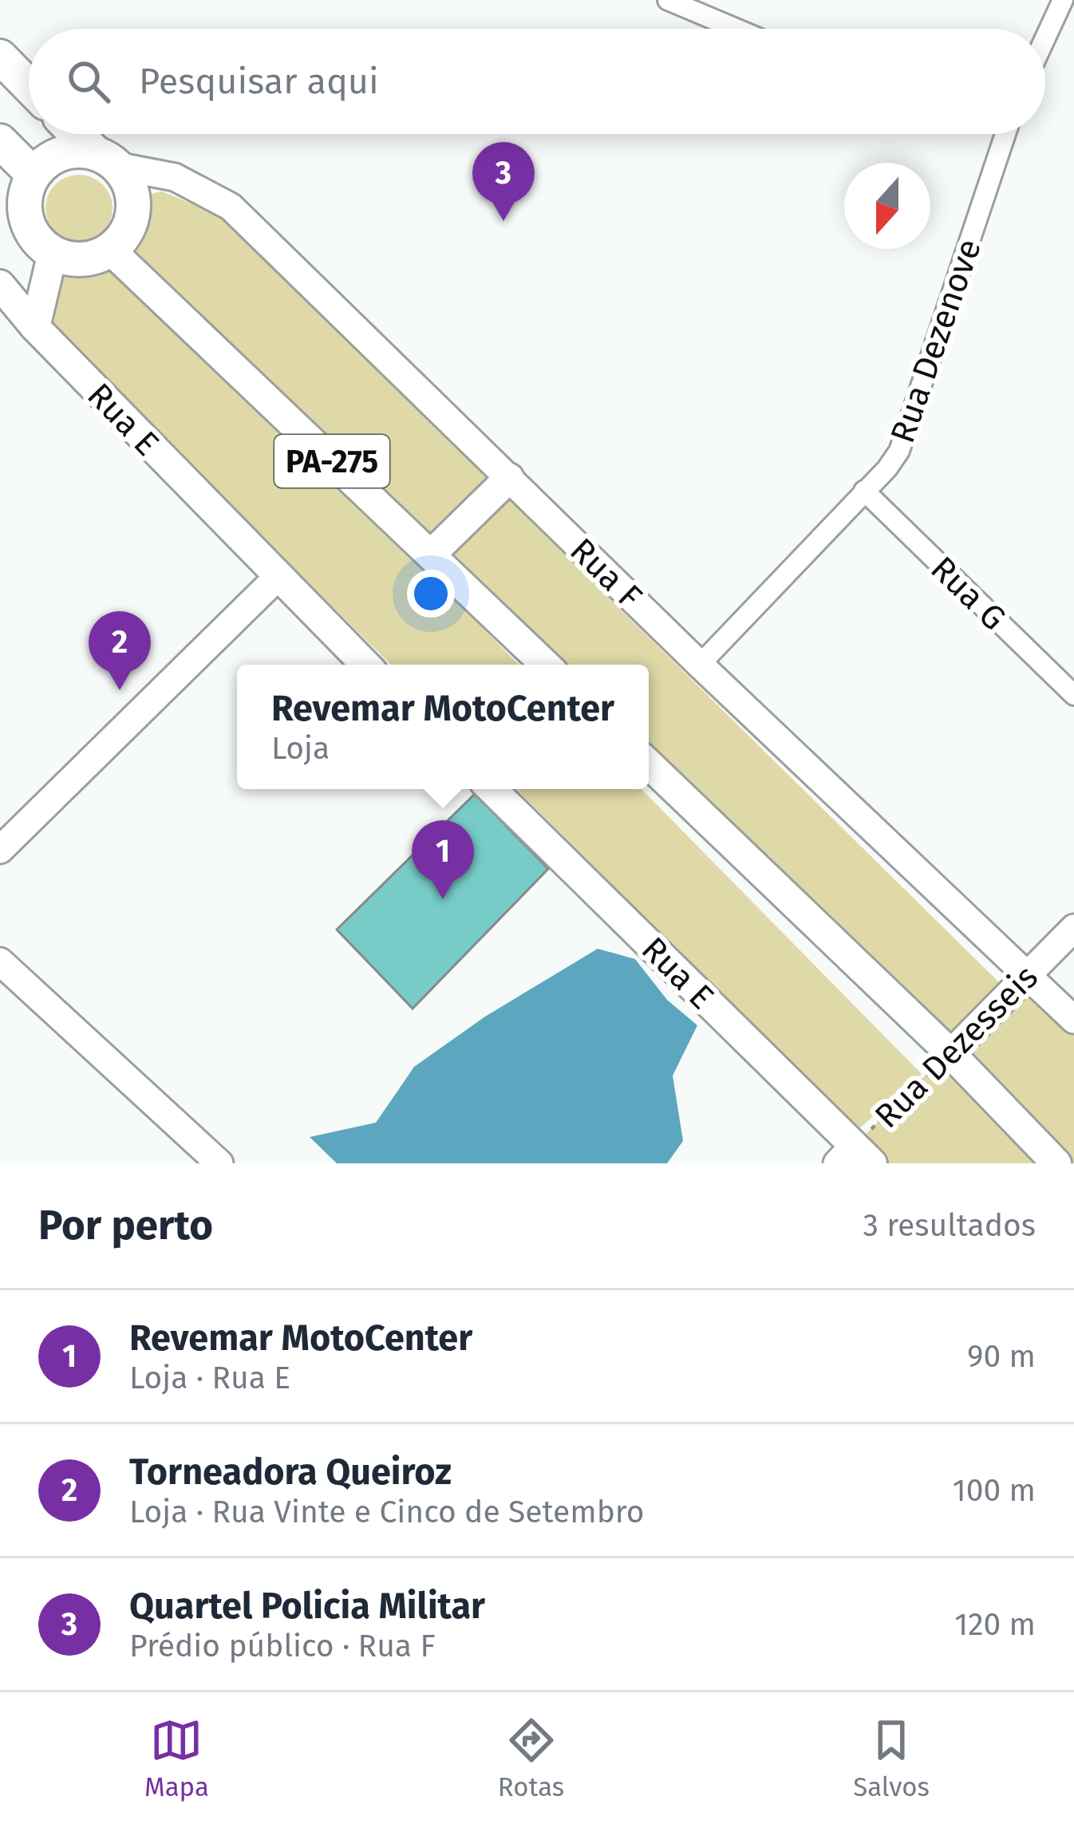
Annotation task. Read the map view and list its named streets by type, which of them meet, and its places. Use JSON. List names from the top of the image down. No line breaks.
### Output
{"streets":{"main road":["Rua E","PA-275","Rua F","Rua Dezesseis"],"street":["Rua Dezenove","Rua G"]},"crossings":[["Rua Dezenove","Rua F"],["Rua Dezenove","Rua G"],["Rua E","Rua Dezesseis"],["PA-275","Rua F"],["Rua F","Rua Dezesseis"]],"north":"bottom","page":{"search":"Pesquisar aqui","pins":["3","2","1"],"popup":["Revemar MotoCenter","Loja"],"heading":["Por perto","3 resultados"],"list":[{"mark":"1","name":"Revemar MotoCenter","note":"Loja · Rua E","value":"90 m"},{"mark":"2","name":"Torneadora Queiroz","note":"Loja · Rua Vinte e Cinco de Setembro","value":"100 m"},{"mark":"3","name":"Quartel Policia Militar","note":"Prédio público · Rua F","value":"120 m"}],"nav":["Mapa","Rotas","Salvos"]}}
